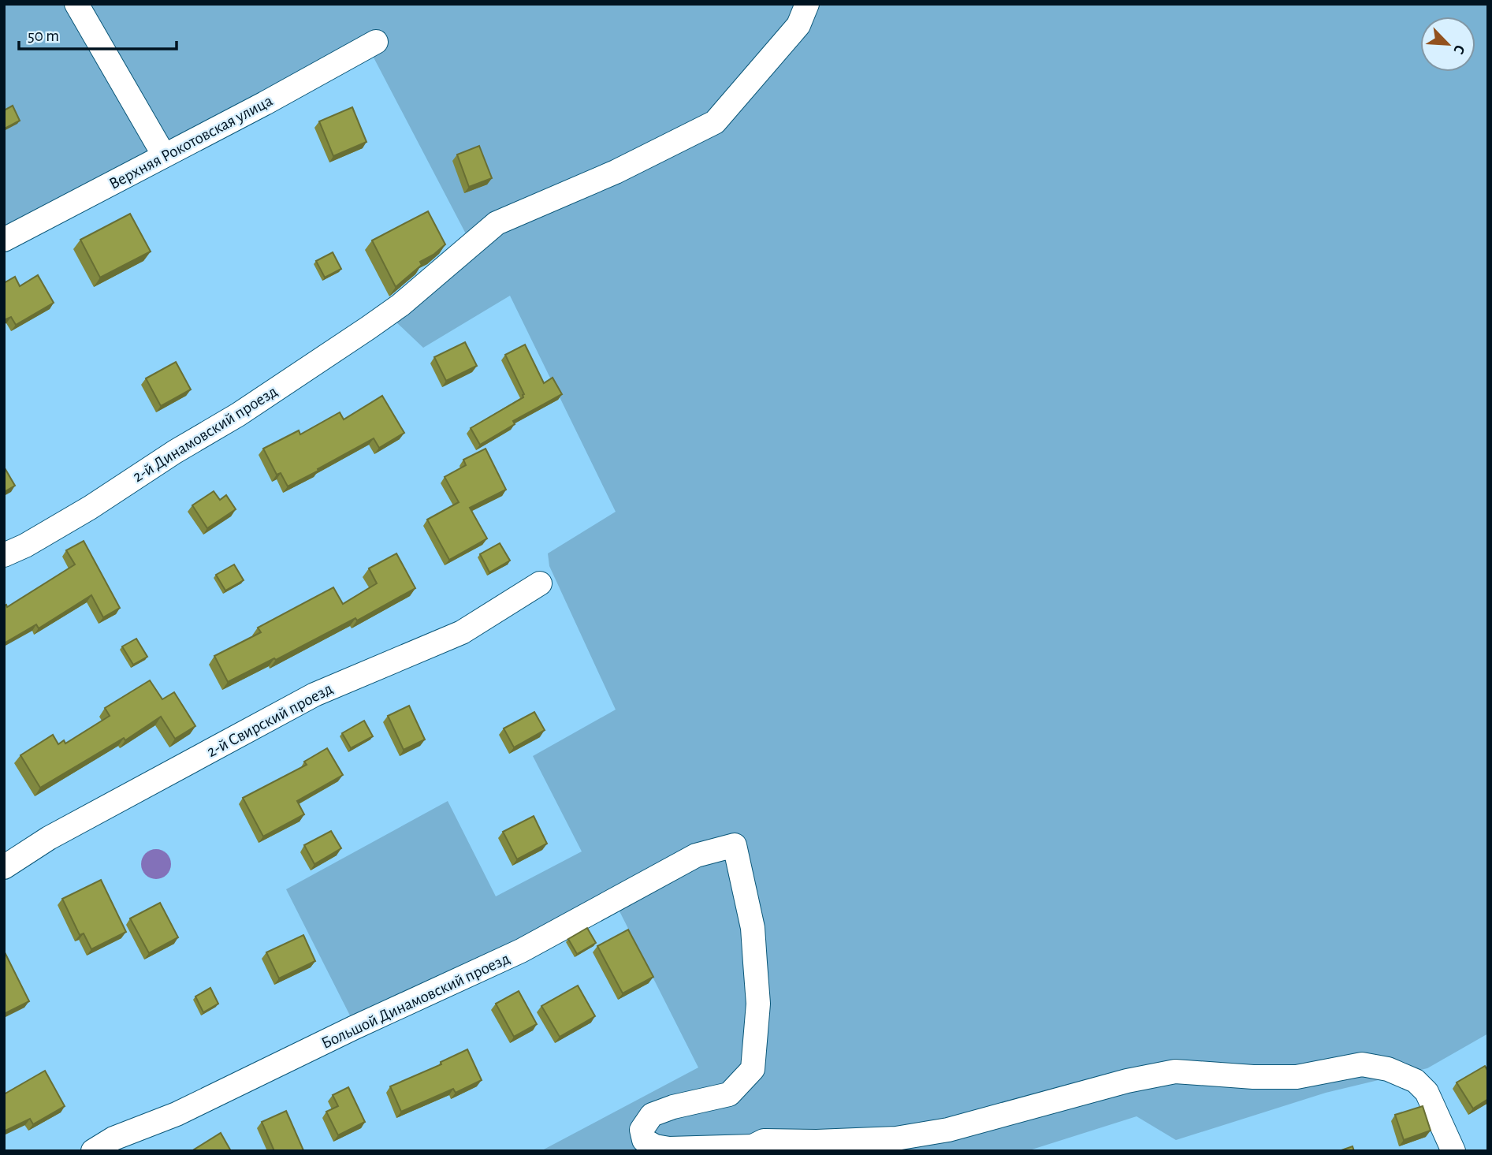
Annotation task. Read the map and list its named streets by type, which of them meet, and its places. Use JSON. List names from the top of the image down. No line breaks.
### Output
{"streets":{"street":["Верхняя Рокотовская улица","2-й Динамовский проезд","2-й Свирский проезд","Большой Динамовский проезд"]},"scale_bar":"50 m","north":"bottom right"}
